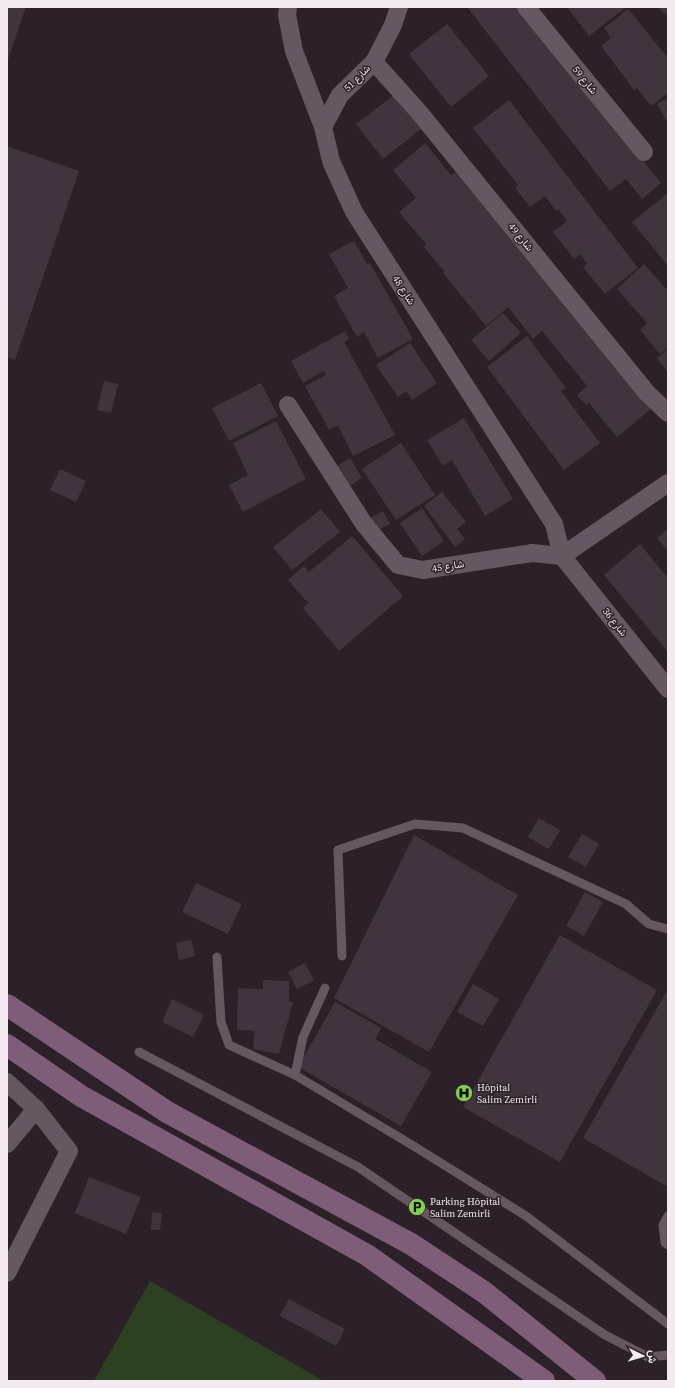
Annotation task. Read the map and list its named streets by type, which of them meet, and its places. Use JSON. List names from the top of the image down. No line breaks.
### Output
{"streets":{"street":["شارع 51","شارع 59","شارع 49","شارع 48","شارع 45","شارع 36"]},"crossings":[["شارع 51","شارع 49"],["شارع 51","شارع 48"],["شارع 48","شارع 45"],["شارع 48","شارع 36"],["شارع 45","شارع 36"]],"places":{"hospital":["Hôpital Salim Zemirli"],"parking":["Parking Hôpital Salim Zemirli"]},"north":"right"}
